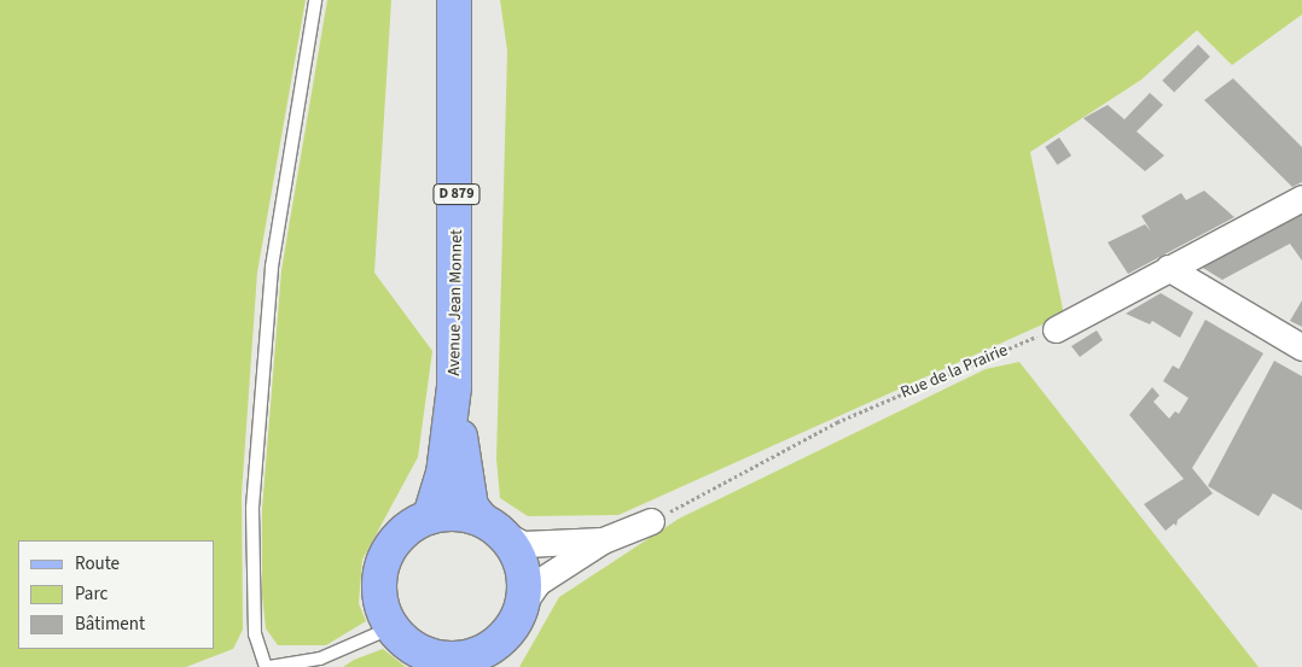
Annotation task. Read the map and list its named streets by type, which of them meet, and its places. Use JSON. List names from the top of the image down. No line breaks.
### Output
{"streets":{"main road":["D 879","Avenue Jean Monnet"],"path":["Rue de la Prairie"]},"legend":["Route","Parc","Bâtiment"]}
